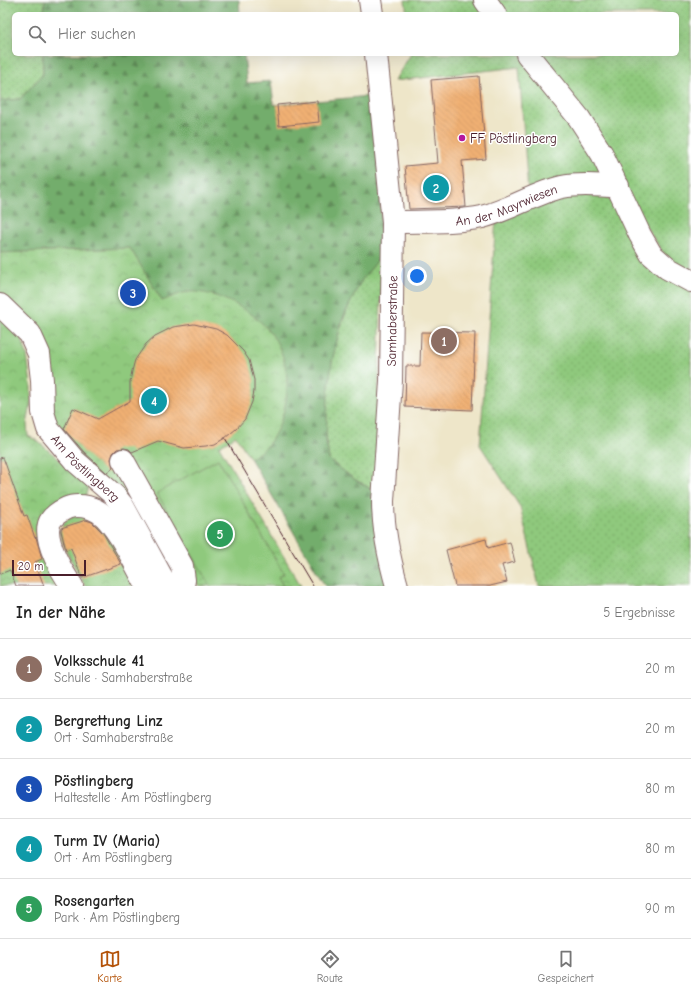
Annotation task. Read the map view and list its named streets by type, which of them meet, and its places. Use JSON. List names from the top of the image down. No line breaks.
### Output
{"streets":{"street":["An der Mayrwiesen","Samhaberstraße","Am Pöstlingberg"]},"crossings":[["An der Mayrwiesen","Samhaberstraße"]],"places":["FF Pöstlingberg"],"scale_bar":"20 m","page":{"search":"Hier suchen","pins":["2","3","1","4","5"],"scale":"20 m","heading":["In der Nähe","5 Ergebnisse"],"list":[{"mark":"1","name":"Volksschule 41","note":"Schule · Samhaberstraße","value":"20 m"},{"mark":"2","name":"Bergrettung Linz","note":"Ort · Samhaberstraße","value":"20 m"},{"mark":"3","name":"Pöstlingberg","note":"Haltestelle · Am Pöstlingberg","value":"80 m"},{"mark":"4","name":"Turm IV (Maria)","note":"Ort · Am Pöstlingberg","value":"80 m"},{"mark":"5","name":"Rosengarten","note":"Park · Am Pöstlingberg","value":"90 m"}],"nav":["Karte","Route","Gespeichert"]}}
